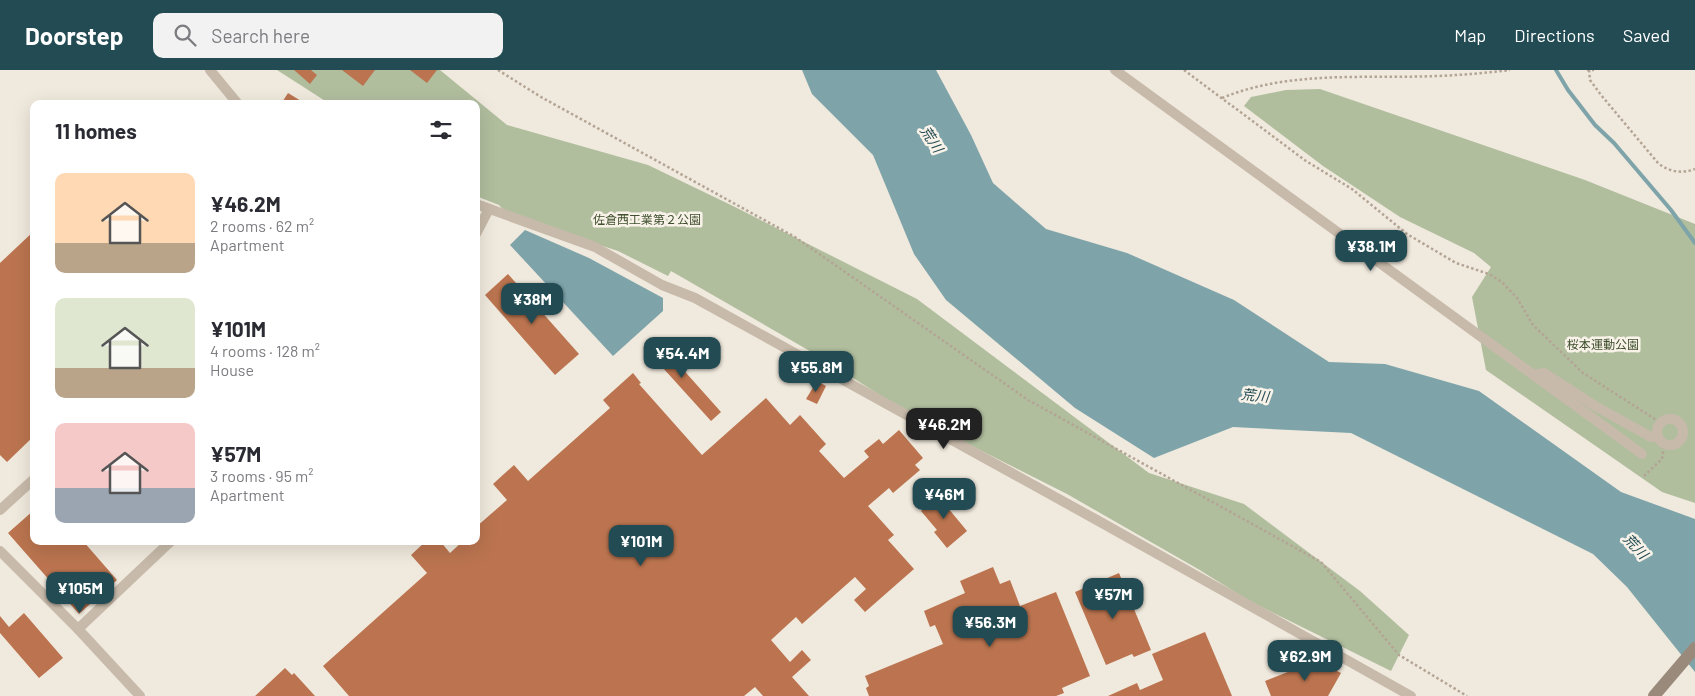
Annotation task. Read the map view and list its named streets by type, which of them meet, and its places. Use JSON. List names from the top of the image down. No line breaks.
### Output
{"water":["荒川"],"parks":["佐倉西工業第２公園","桜本運動公園"],"page":{"header":"Doorstep","search":"Search here","nav":["Map","Directions","Saved"],"heading":"11 homes","list":[{"name":"¥46.2M","note":"2 rooms · 62 m² · Apartment"},{"name":"¥101M","note":"4 rooms · 128 m² · House"},{"name":"¥57M","note":"3 rooms · 95 m² · Apartment"}],"price":["¥38.1M","¥38M","¥54.4M","¥55.8M","¥46.2M","¥46M","¥101M","¥105M","¥57M","¥56.3M","¥62.9M"]}}
